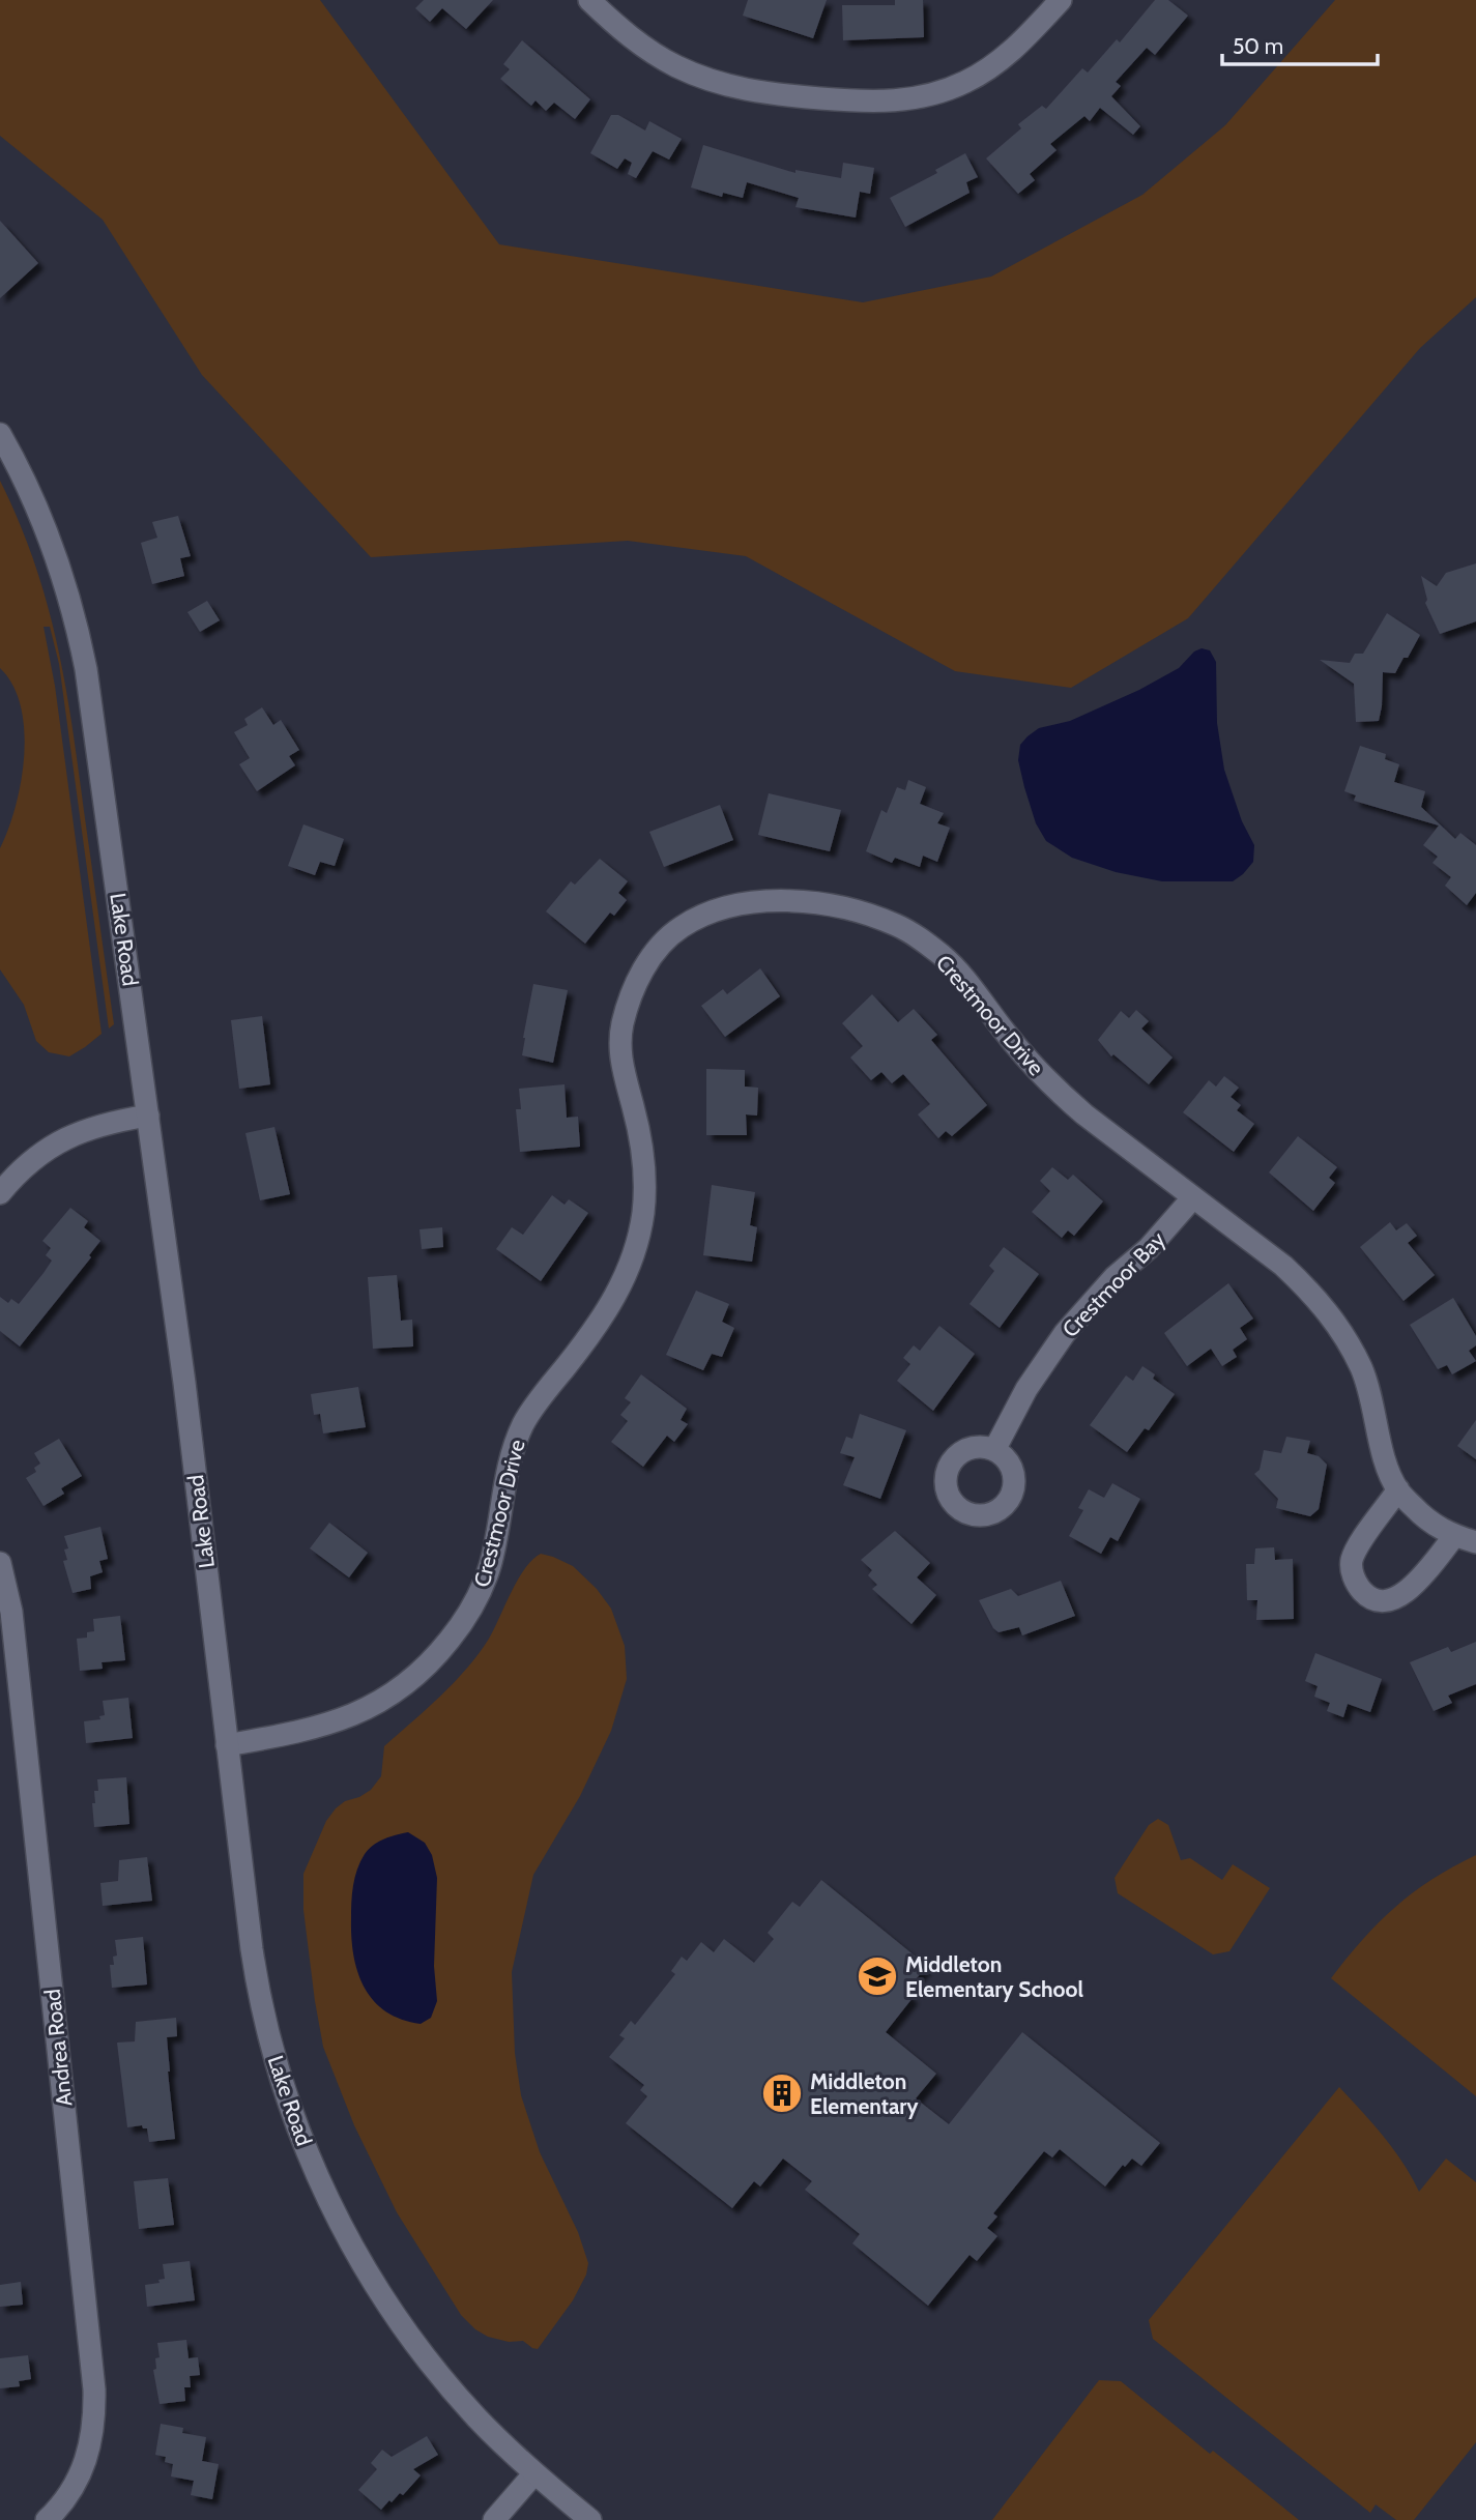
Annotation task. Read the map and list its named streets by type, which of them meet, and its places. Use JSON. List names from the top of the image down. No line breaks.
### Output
{"streets":{"street":["Lake Road","Crestmoor Drive","Crestmoor Bay","Andrea Road"]},"crossings":[["Lake Road","Crestmoor Drive"],["Crestmoor Drive","Crestmoor Bay"]],"places":{"school or university":["Middleton Elementary School"],"building":["Middleton Elementary"]},"scale_bar":"50 m"}
